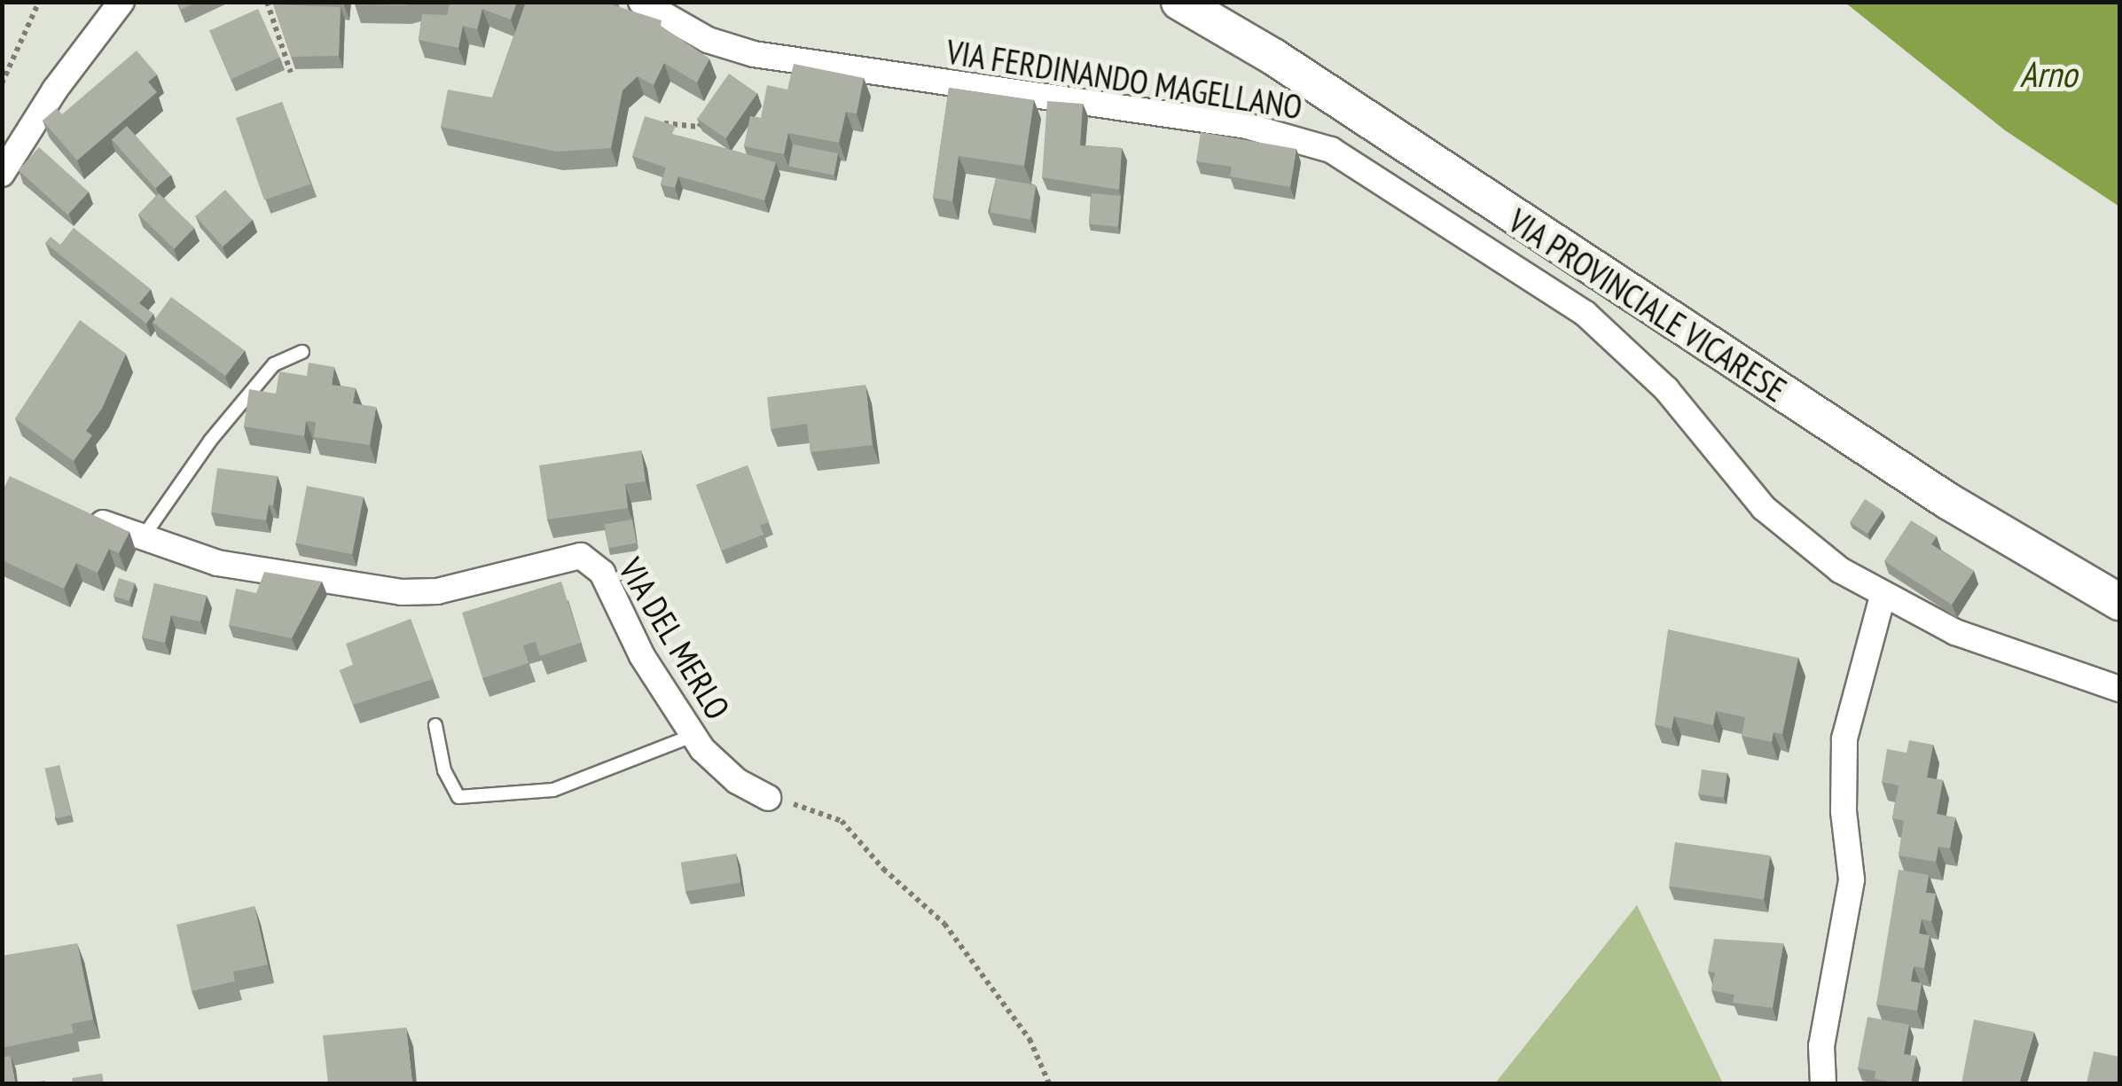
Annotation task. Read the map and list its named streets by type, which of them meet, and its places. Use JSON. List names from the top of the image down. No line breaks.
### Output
{"streets":{"main road":["VIA PROVINCIALE VICARESE"],"street":["VIA FERDINANDO MAGELLANO","VIA DEL MERLO"]},"water":["Arno"]}
